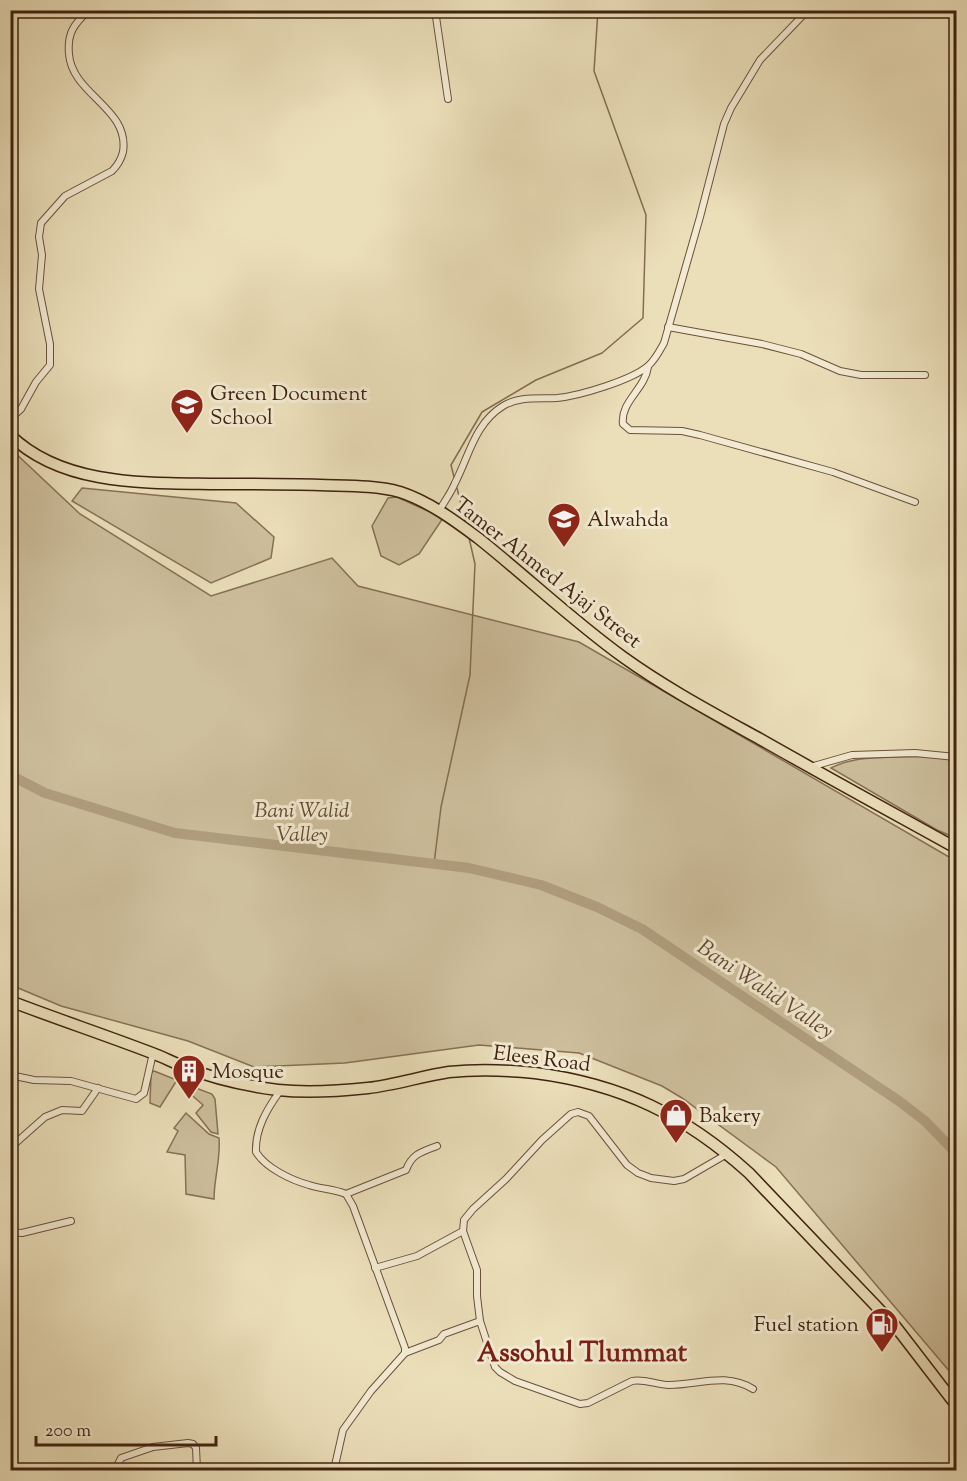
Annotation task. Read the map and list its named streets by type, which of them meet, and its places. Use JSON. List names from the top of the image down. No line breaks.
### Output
{"streets":{"main road":["Tamer Ahmed Ajaj Street","Elees Road"]},"districts":["Assohul Tlummat"],"water":["Bani Walid Valley"],"parks":["Bani Walid Valley"],"places":{"school or university":["Green Document School","Alwahda"],"building":["Mosque"],"shop":["Bakery"],"fuel station":["Fuel station"]},"scale_bar":"200 m"}
